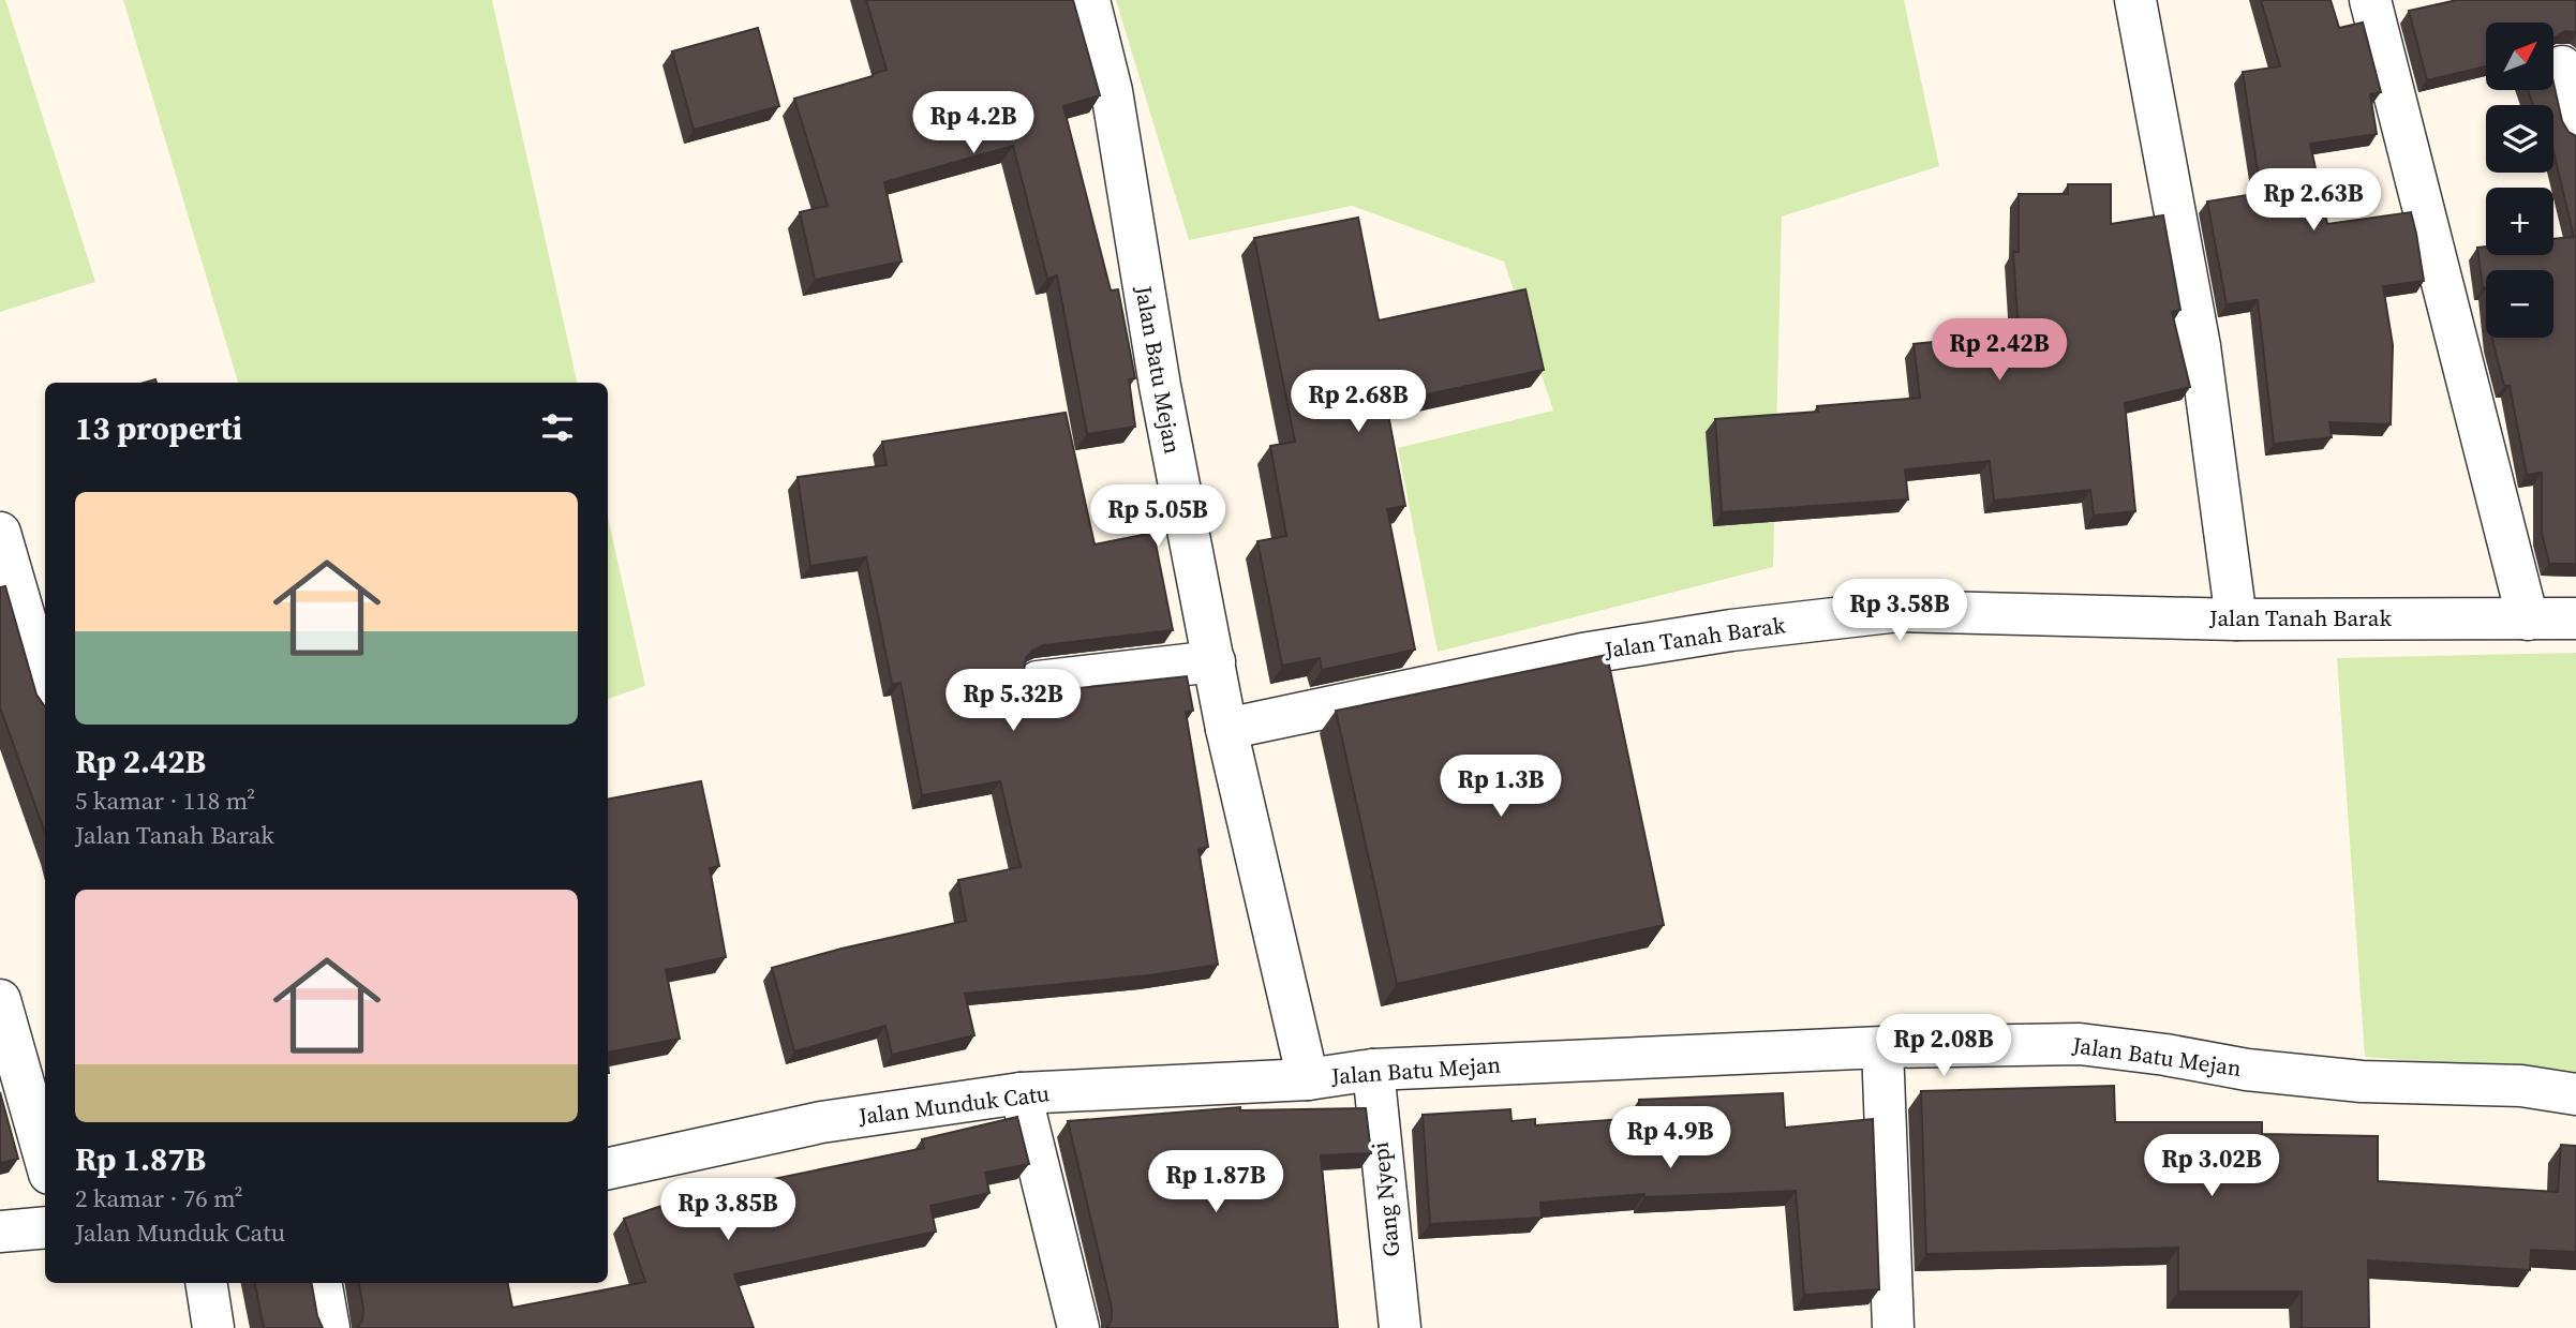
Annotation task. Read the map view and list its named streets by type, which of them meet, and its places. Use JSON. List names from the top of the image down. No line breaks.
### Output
{"streets":{"street":["Jalan Batu Mejan","Jalan Tanah Barak","Jalan Munduk Catu","Gang Nyepi"]},"crossings":[["Jalan Batu Mejan","Jalan Tanah Barak"],["Jalan Batu Mejan","Jalan Munduk Catu"],["Jalan Batu Mejan","Gang Nyepi"]],"north":"top right","page":{"map_buttons":["+","−"],"price":["Rp 4.2B","Rp 2.63B","Rp 2.42B","Rp 2.68B","Rp 5.05B","Rp 3.58B","Rp 5.32B","Rp 1.3B","Rp 2.08B","Rp 4.9B","Rp 3.02B","Rp 1.87B","Rp 3.85B"],"heading":"13 properti","list":[{"name":"Rp 2.42B","note":"5 kamar · 118 m² · Jalan Tanah Barak"},{"name":"Rp 1.87B","note":"2 kamar · 76 m² · Jalan Munduk Catu"}]}}
